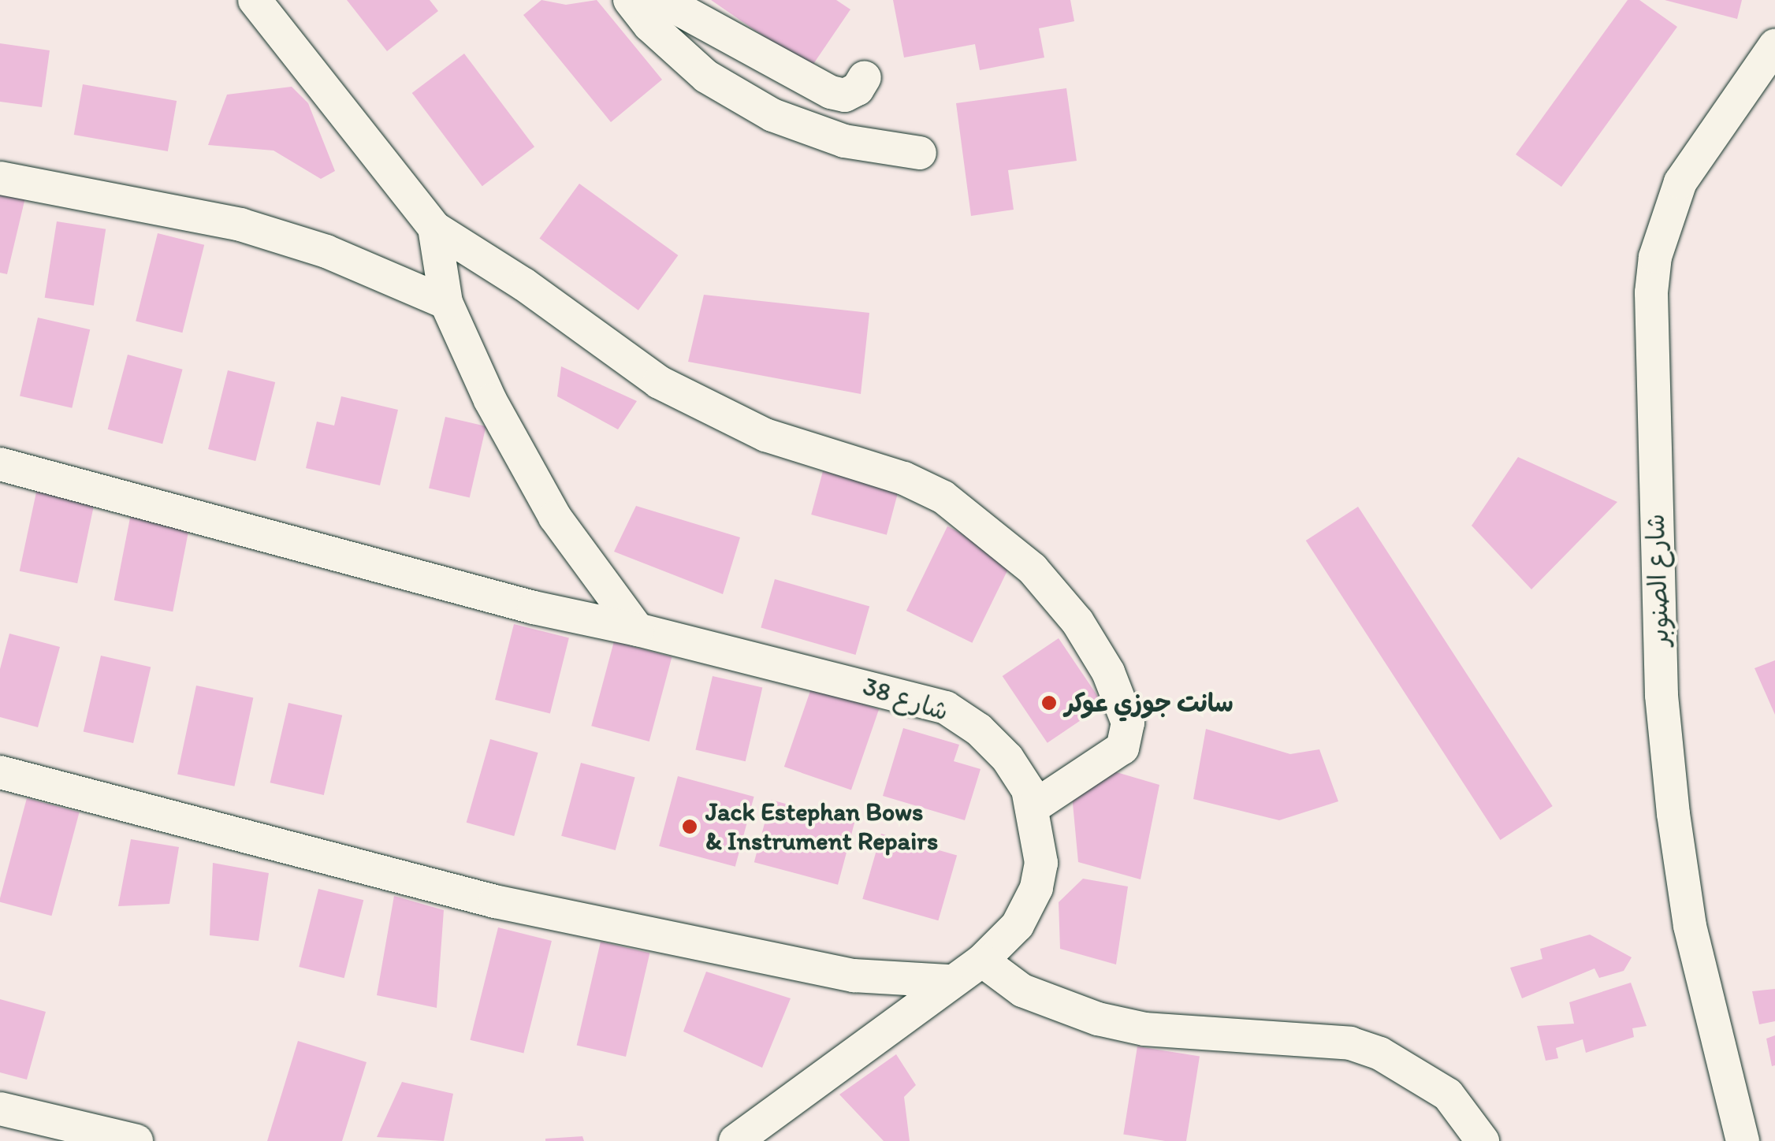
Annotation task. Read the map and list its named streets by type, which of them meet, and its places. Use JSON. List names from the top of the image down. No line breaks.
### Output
{"streets":{"street":["شارع الصنوبر","شارع 38"]},"places":["سانت جوزي عوكر","Jack Estephan Bows & Instrument Repairs"]}
